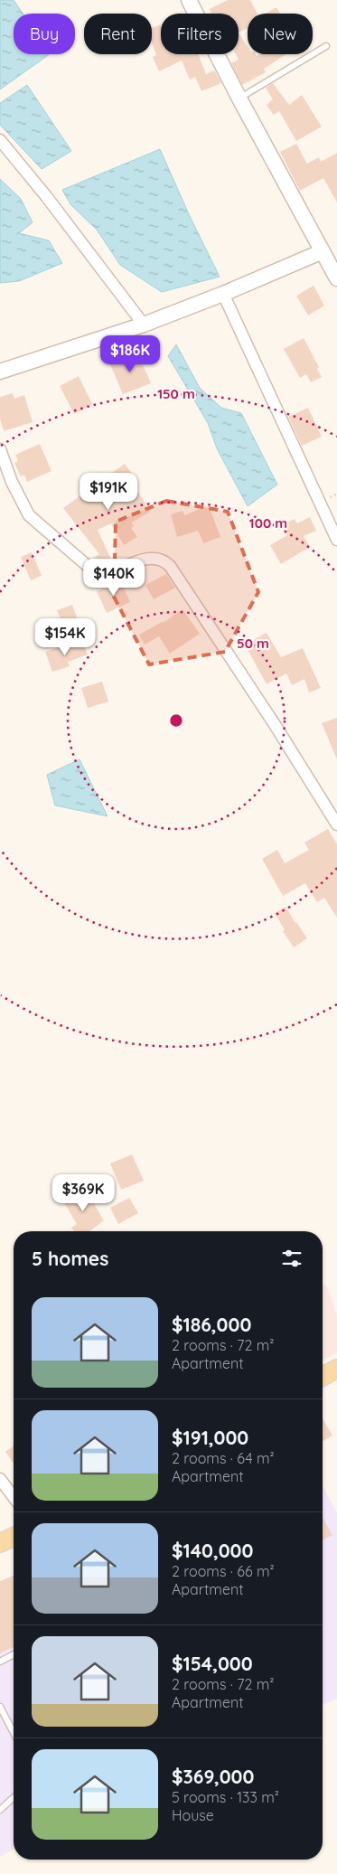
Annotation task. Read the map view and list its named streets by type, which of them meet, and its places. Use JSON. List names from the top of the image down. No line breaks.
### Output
{"page":{"chip":["Buy","Rent","Filters","New"],"price":["$186K","$191K","$140K","$154K","$369K"],"heading":"5 homes","list":[{"name":"$186,000","note":"2 rooms · 72 m² · Apartment"},{"name":"$191,000","note":"2 rooms · 64 m² · Apartment"},{"name":"$140,000","note":"2 rooms · 66 m² · Apartment"},{"name":"$154,000","note":"2 rooms · 72 m² · Apartment"},{"name":"$369,000","note":"5 rooms · 133 m² · House"}]},"rings":["150 m","100 m","50 m"]}
